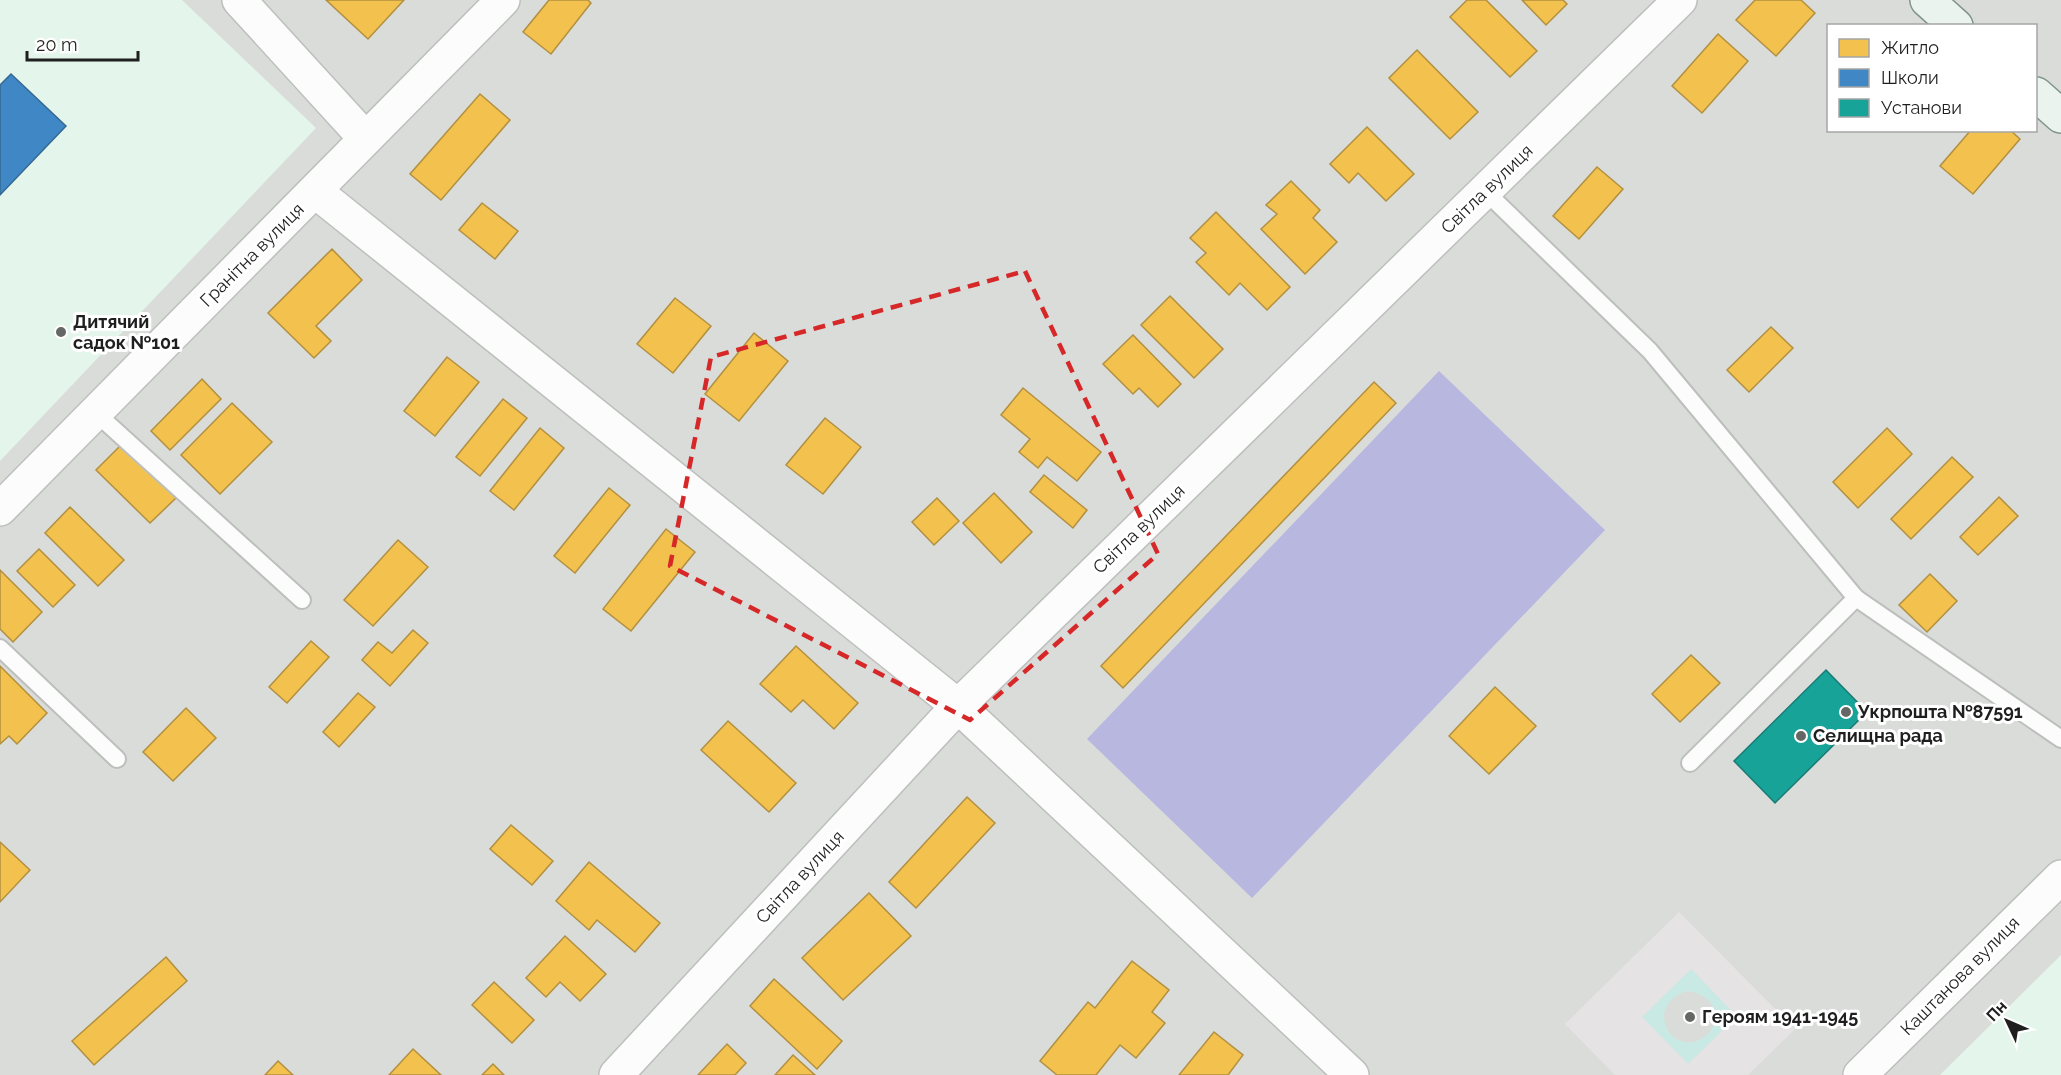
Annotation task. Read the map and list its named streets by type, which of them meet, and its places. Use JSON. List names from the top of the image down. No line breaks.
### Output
{"streets":{"street":["Світла вулиця","Гранітна вулиця","Каштанова вулиця"]},"places":["Дитячий садок №101","Укрпошта №87591","Селищна рада","Героям 1941-1945"],"legend":["Житло","Школи","Установи"],"scale_bar":"20 m","north":"top left"}
